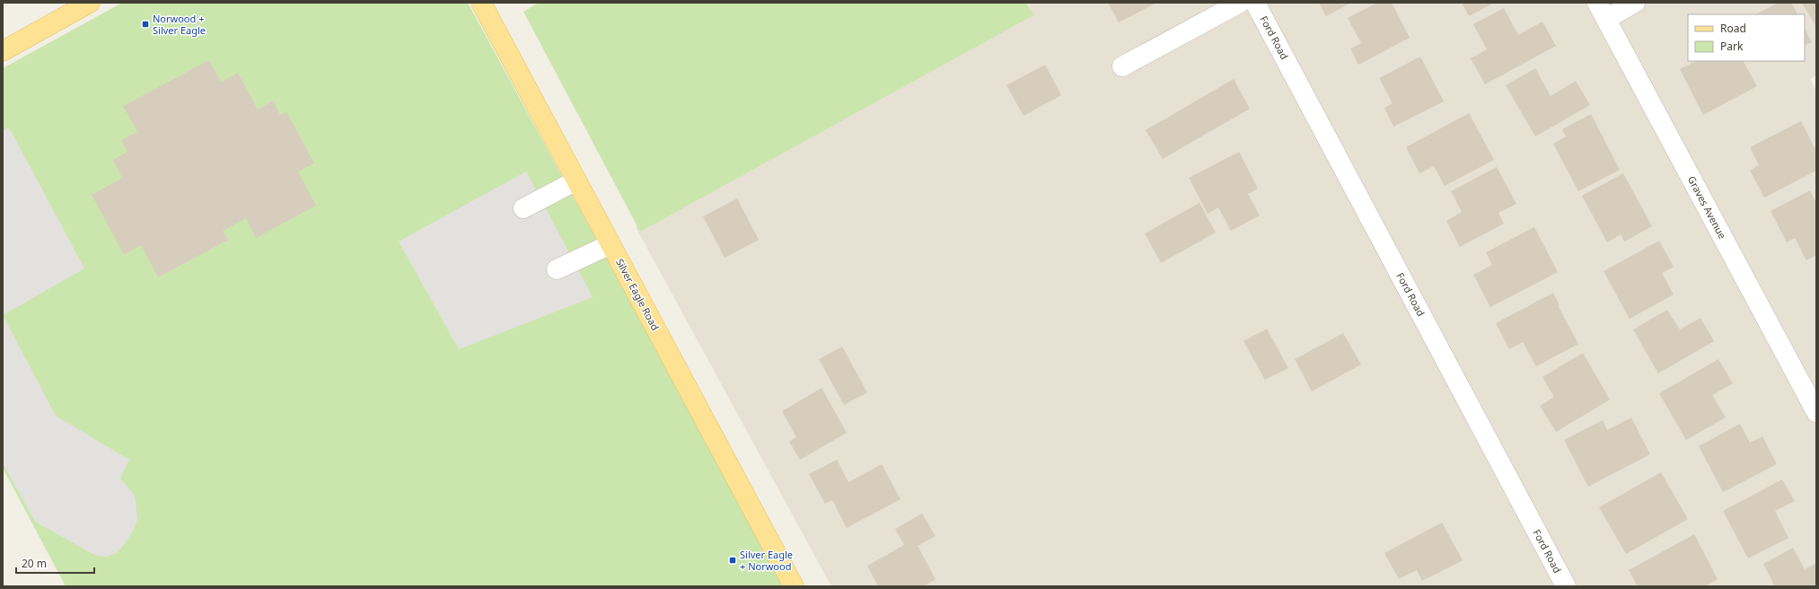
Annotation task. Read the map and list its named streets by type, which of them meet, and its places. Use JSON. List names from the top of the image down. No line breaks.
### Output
{"streets":{"main road":["Silver Eagle Road"],"street":["Ford Road","Graves Avenue"]},"places":{"transit":["Norwood + Silver Eagle","Silver Eagle + Norwood"]},"legend":["Road","Park"],"scale_bar":"20 m"}
